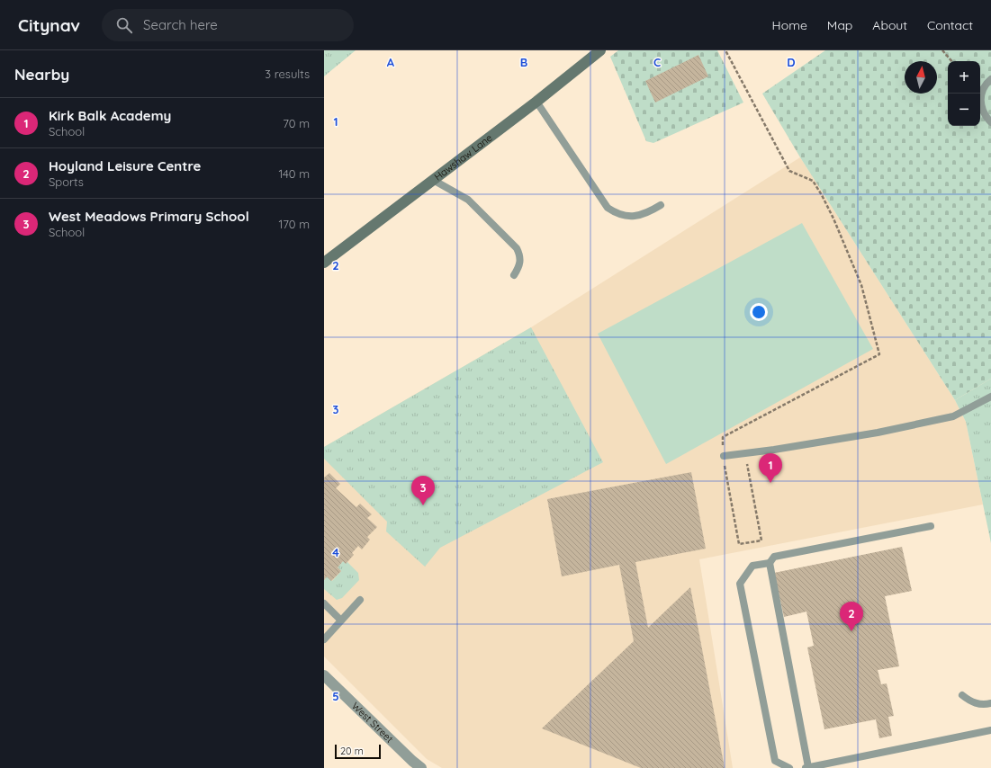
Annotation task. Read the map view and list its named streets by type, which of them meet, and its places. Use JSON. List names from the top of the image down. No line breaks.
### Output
{"streets":{"main road":["Hawshaw Lane"],"street":["West Street"]},"scale_bar":"20 m","north":"top","page":{"header":"Citynav","search":"Search here","nav":["Home","Map","About","Contact"],"heading":["Nearby","3 results"],"map_buttons":["+","−"],"list":[{"mark":"1","name":"Kirk Balk Academy","note":"School","value":"70 m"},{"mark":"2","name":"Hoyland Leisure Centre","note":"Sports","value":"140 m"},{"mark":"3","name":"West Meadows Primary School","note":"School","value":"170 m"}],"pins":["1","3","2"],"scale":"20 m"},"grid":{"columns":["A","B","C","D"],"rows":["1","2","3","4","5"]}}
